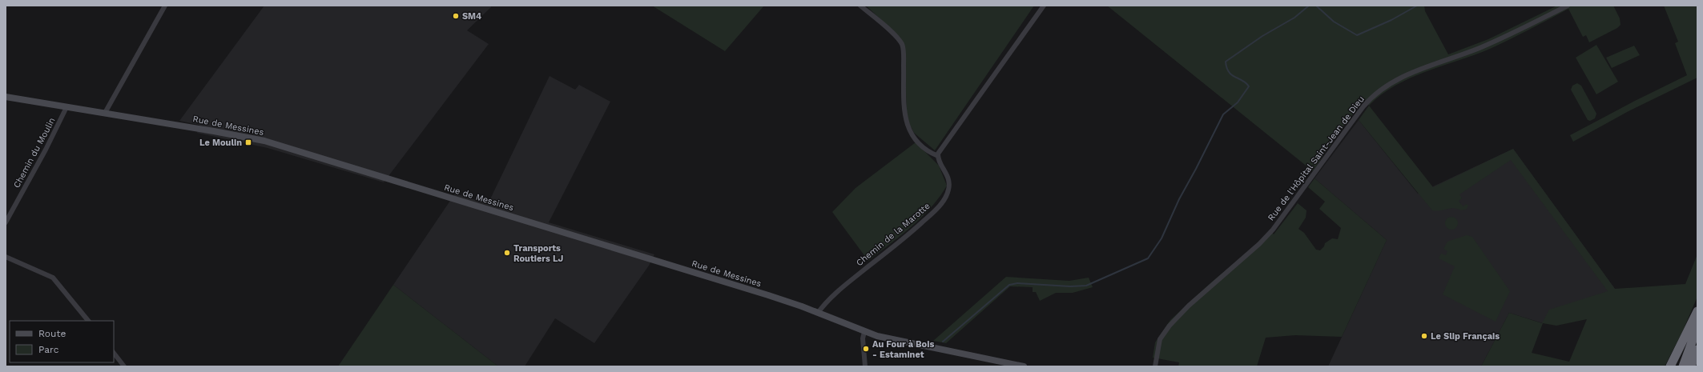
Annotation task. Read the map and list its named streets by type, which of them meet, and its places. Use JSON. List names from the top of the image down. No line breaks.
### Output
{"streets":{"main road":["Rue de Messines"],"street":["Chemin du Moulin","Rue de l'Hôpital Saint-Jean de Dieu","Chemin de la Marotte"]},"crossings":[["Rue de Messines","Chemin du Moulin"],["Rue de Messines","Chemin de la Marotte"]],"places":{"other":["SM4","Transports Routiers LJ","Le Slip Français","Au Four à Bois - Estaminet"],"transit":["Le Moulin"]},"legend":["Route","Parc"]}
